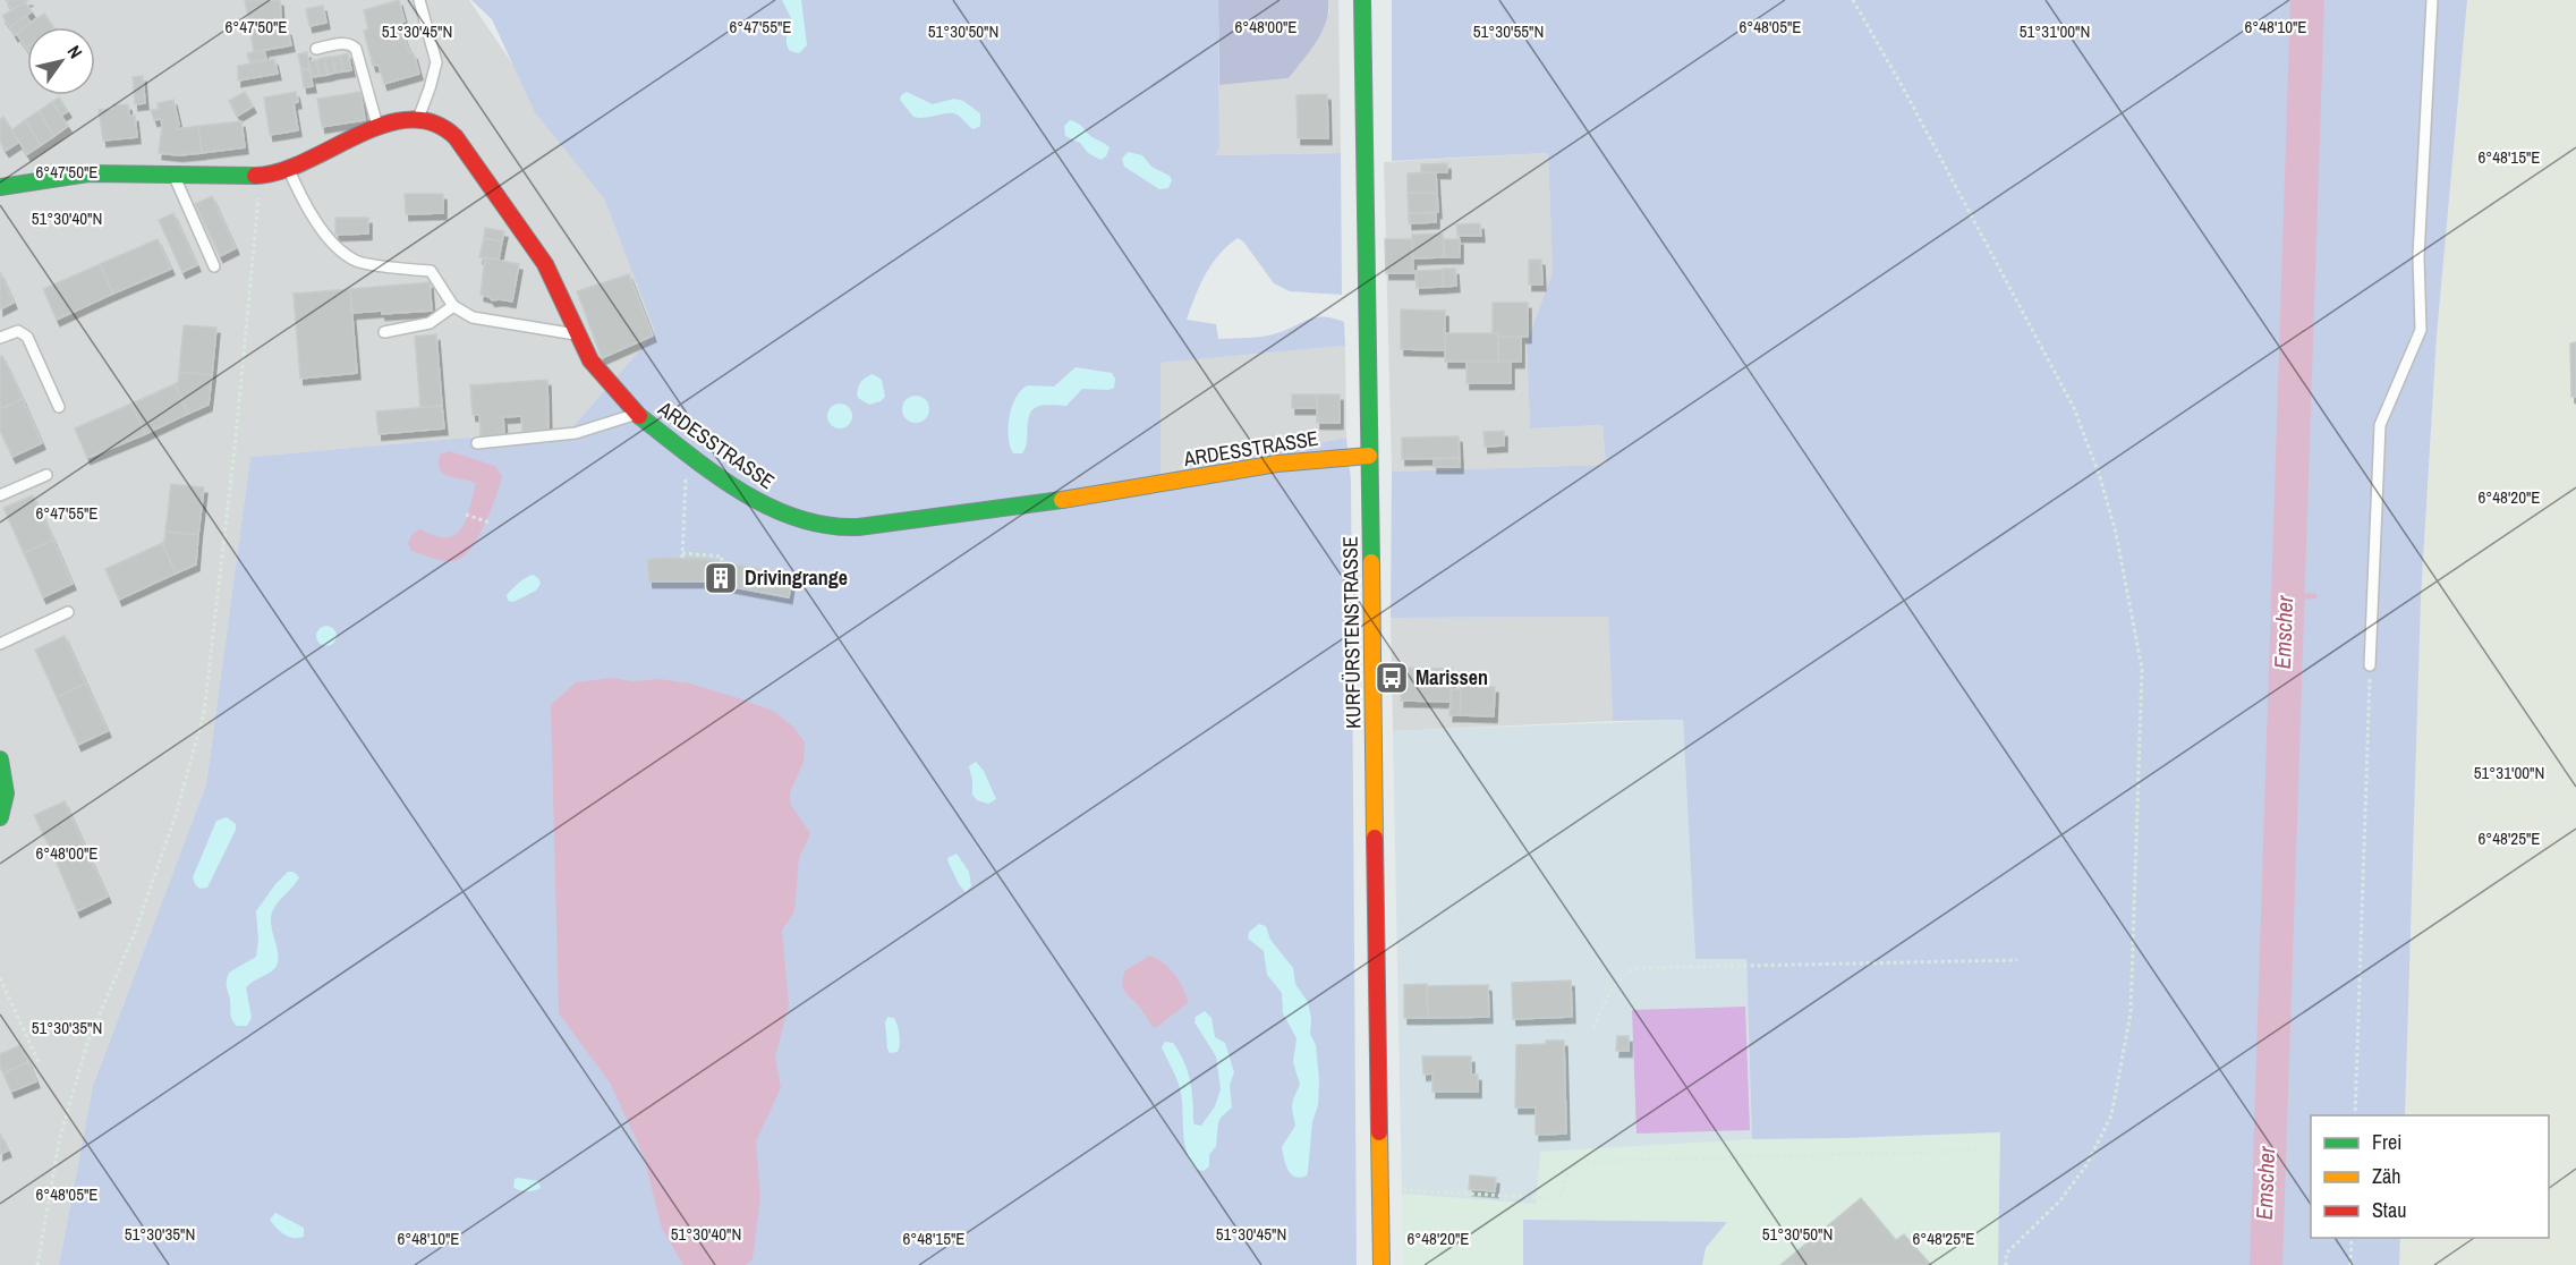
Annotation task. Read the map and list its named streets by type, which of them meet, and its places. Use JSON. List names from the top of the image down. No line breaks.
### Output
{"streets":{"street":["ARDESSTRASSE","KURFÜRSTENSTRASSE"]},"crossings":[["ARDESSTRASSE","KURFÜRSTENSTRASSE"]],"water":["Emscher"],"places":{"building":["Drivingrange"],"bus stop":["Marissen"]},"legend":["Frei","Zäh","Stau"],"north":"top right","coordinates":["6°47'50\"E","6°47'55\"E","6°48'00\"E","6°48'05\"E","6°48'10\"E","51°30'45\"N","51°30'50\"N","51°30'55\"N","51°31'00\"N","6°48'15\"E","51°30'40\"N","6°48'20\"E","6°48'25\"E","51°30'35\"N"]}
